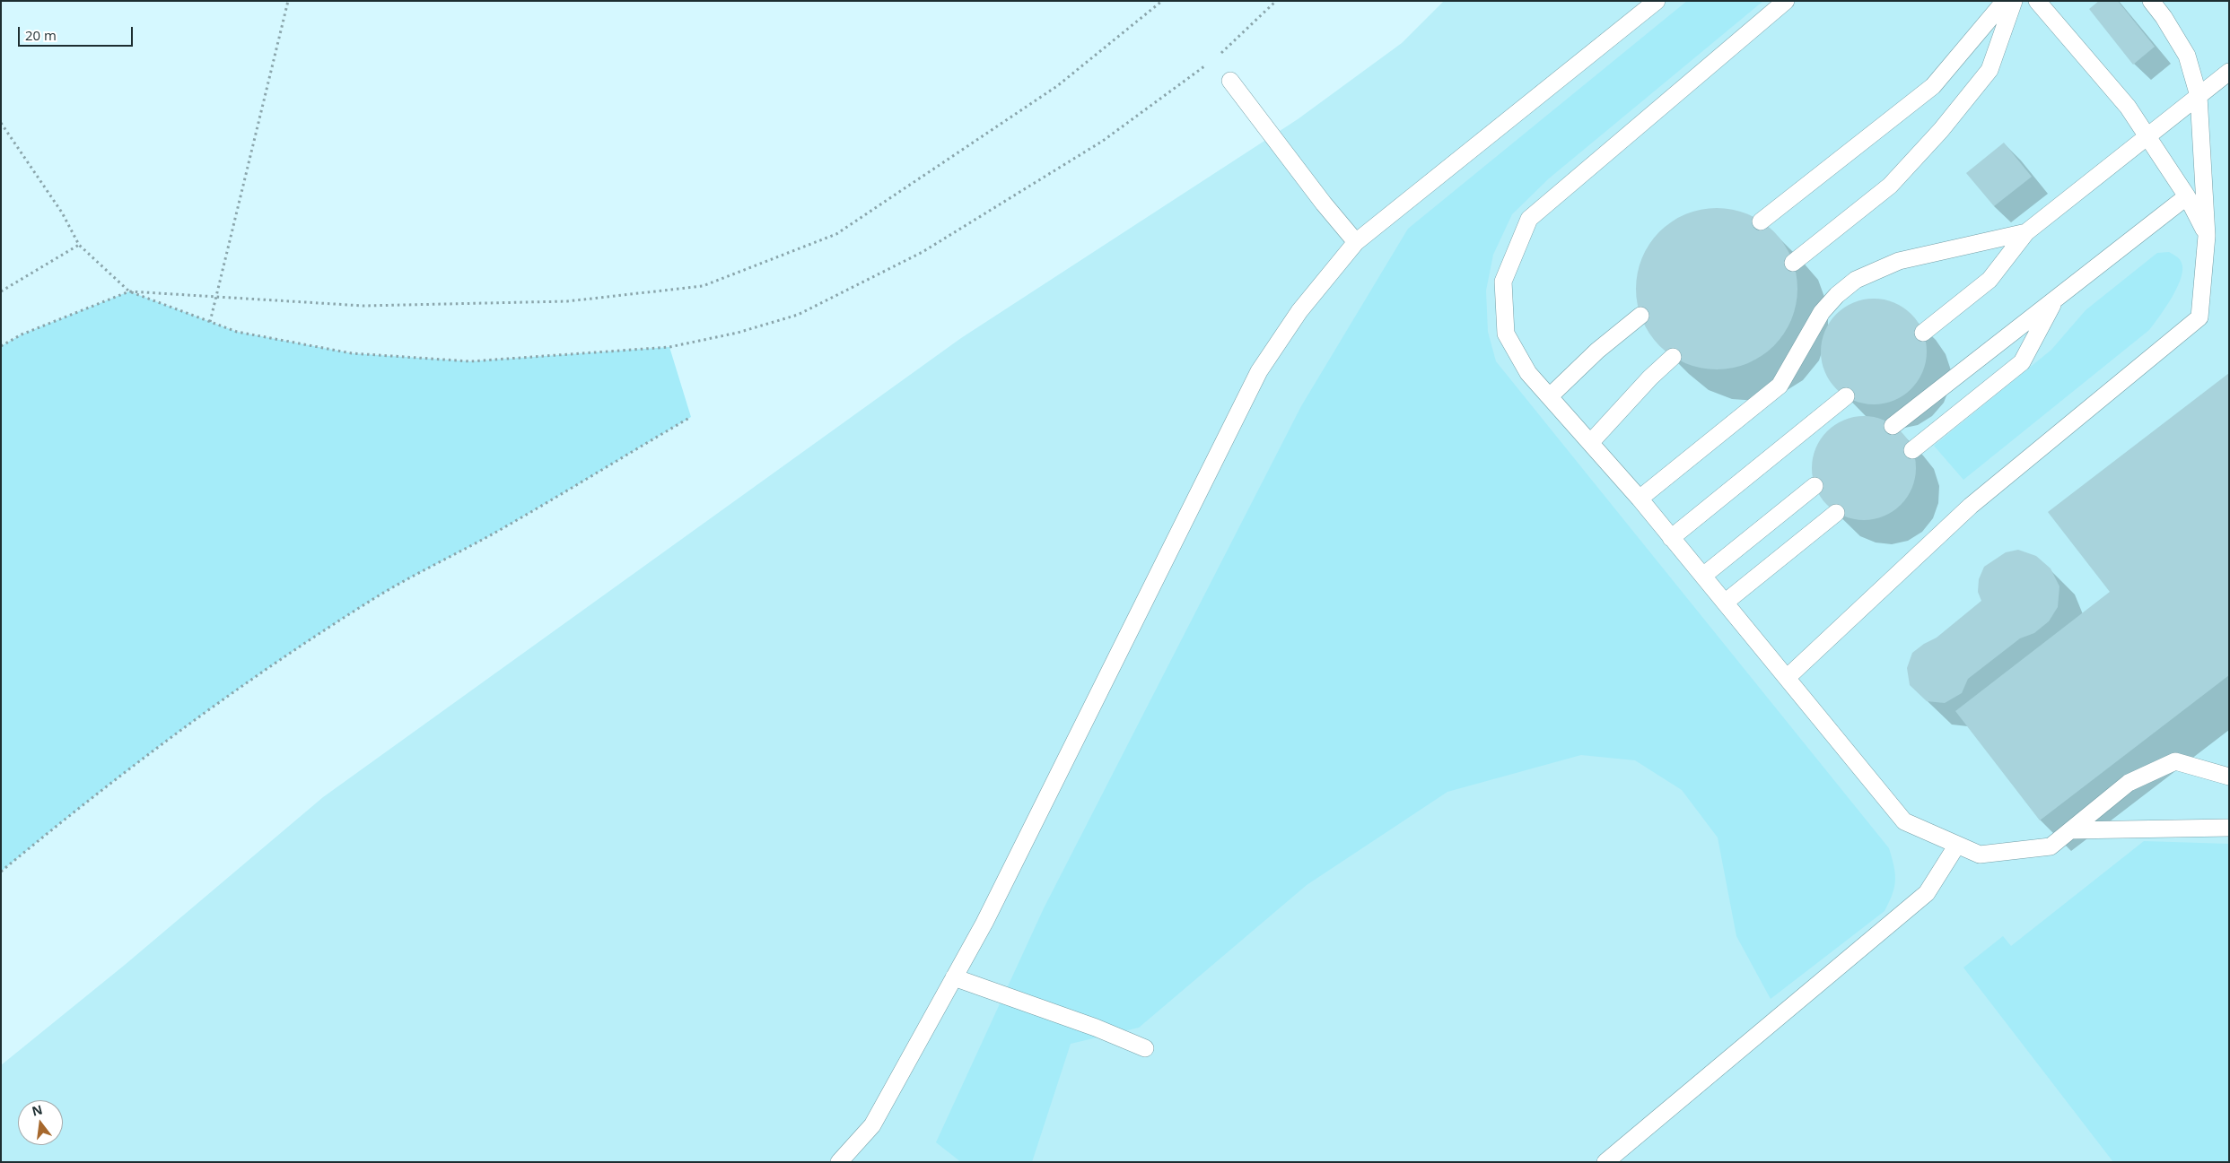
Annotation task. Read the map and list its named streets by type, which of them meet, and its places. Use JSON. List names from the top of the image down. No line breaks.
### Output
{"scale_bar":"20 m","north":"top"}
